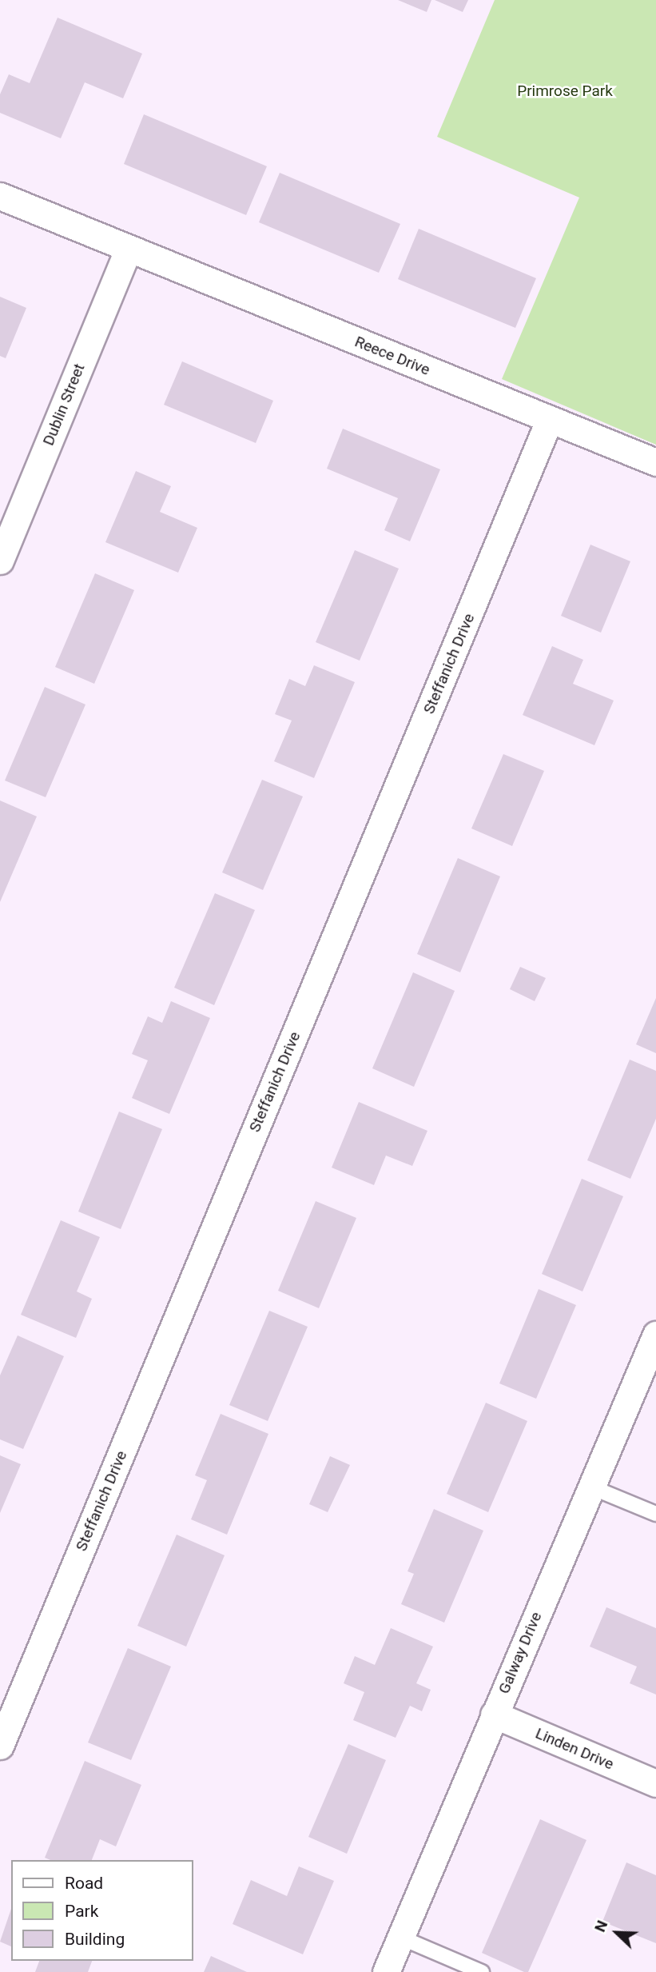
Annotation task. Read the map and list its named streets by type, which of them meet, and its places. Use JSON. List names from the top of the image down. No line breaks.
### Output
{"streets":{"street":["Reece Drive","Dublin Street","Steffanich Drive","Galway Drive","Linden Drive"]},"crossings":[["Reece Drive","Dublin Street"],["Reece Drive","Steffanich Drive"],["Galway Drive","Linden Drive"]],"parks":["Primrose Park"],"legend":["Road","Park","Building"],"north":"top left"}
